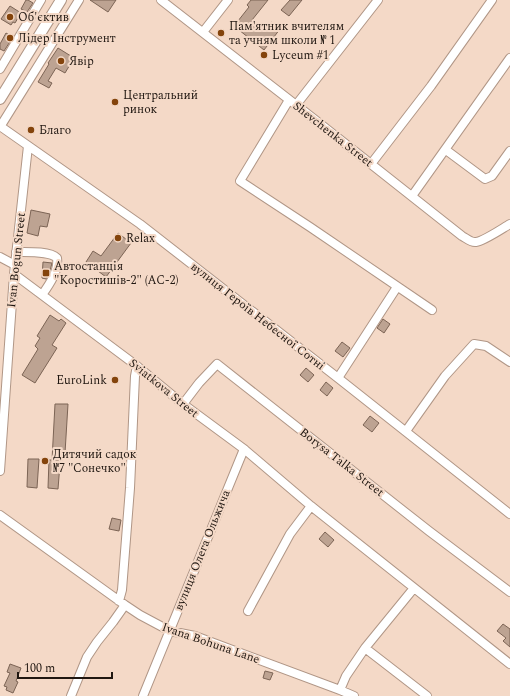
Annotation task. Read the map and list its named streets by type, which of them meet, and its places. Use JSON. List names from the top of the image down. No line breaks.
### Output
{"streets":{"street":["Shevchenka Street","Ivan Bogun Street","вулиця Героїв Небесної Сотні","Sviatkova Street","Borysa Talka Street","вулиця Олега Ольжича","Ivana Bohuna Lane"]},"crossings":[["Ivan Bogun Street","вулиця Героїв Небесної Сотні"],["Ivan Bogun Street","Sviatkova Street"],["Sviatkova Street","Borysa Talka Street"],["Sviatkova Street","вулиця Олега Ольжича"],["вулиця Олега Ольжича","Ivana Bohuna Lane"]],"places":{"other":["Об'єктив","Пам'ятник вчителям та учням школи № 1","Лідер Інструмент","Lyceum #1","Явір","Центральний ринок","Благо","Relax","EuroLink","Дитячий садок №7 \"Сонечко\""],"transit":["Автостанція \"Коростишів-2\" (АС-2)"]},"scale_bar":"100 m"}
